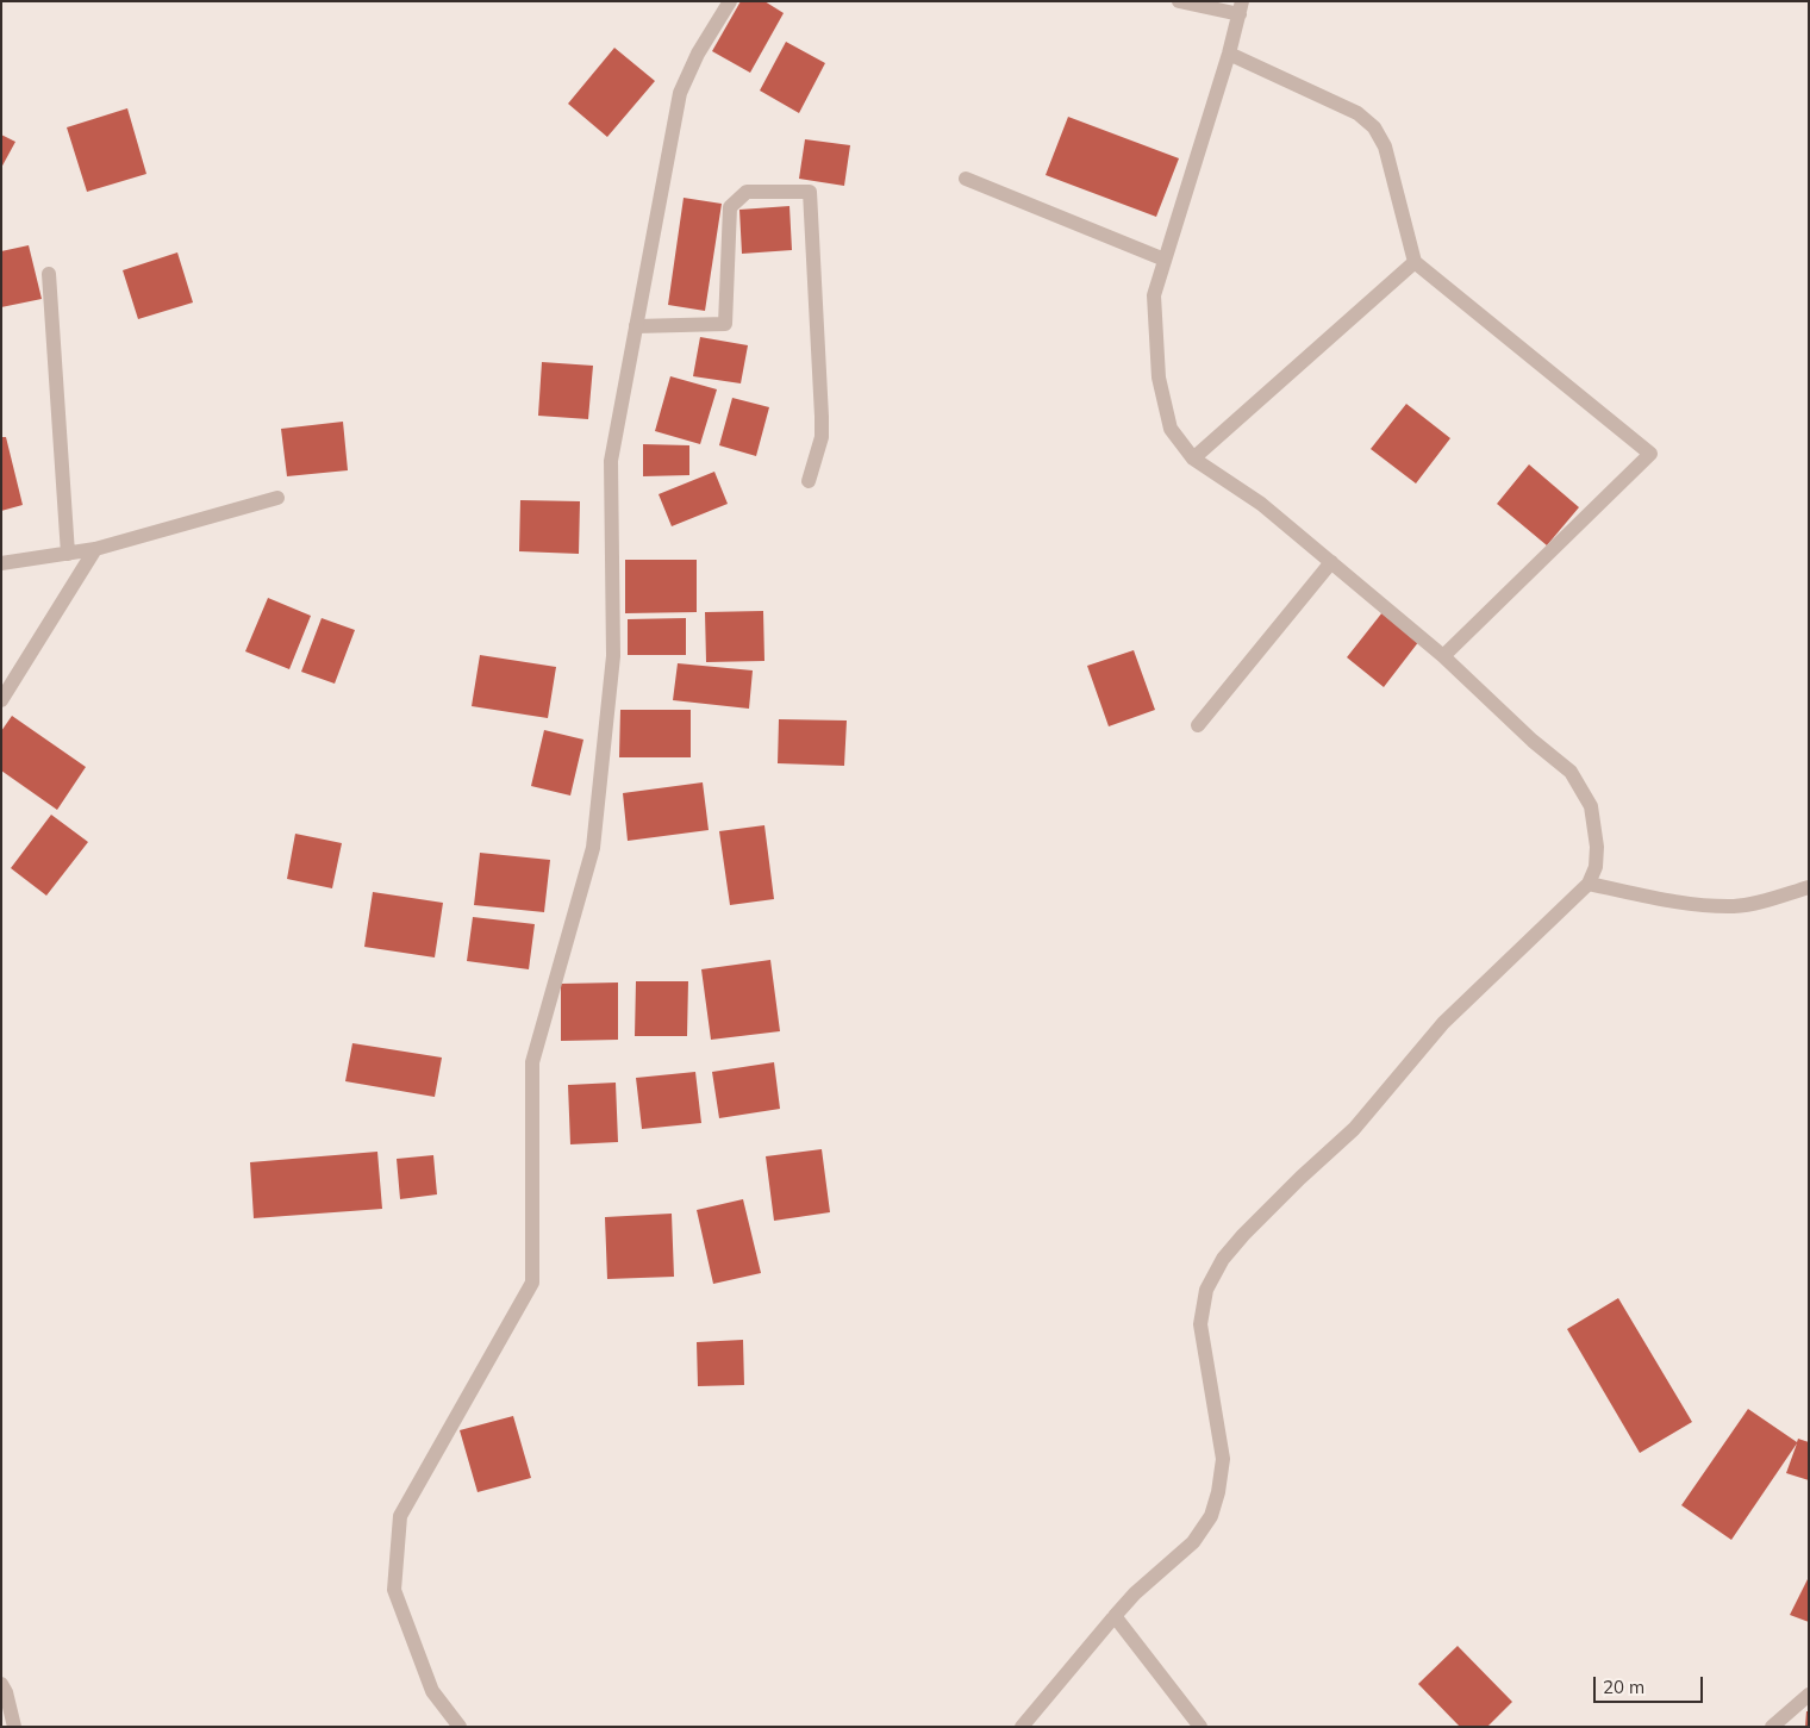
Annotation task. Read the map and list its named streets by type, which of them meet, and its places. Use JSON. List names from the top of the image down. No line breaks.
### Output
{"scale_bar":"20 m"}
